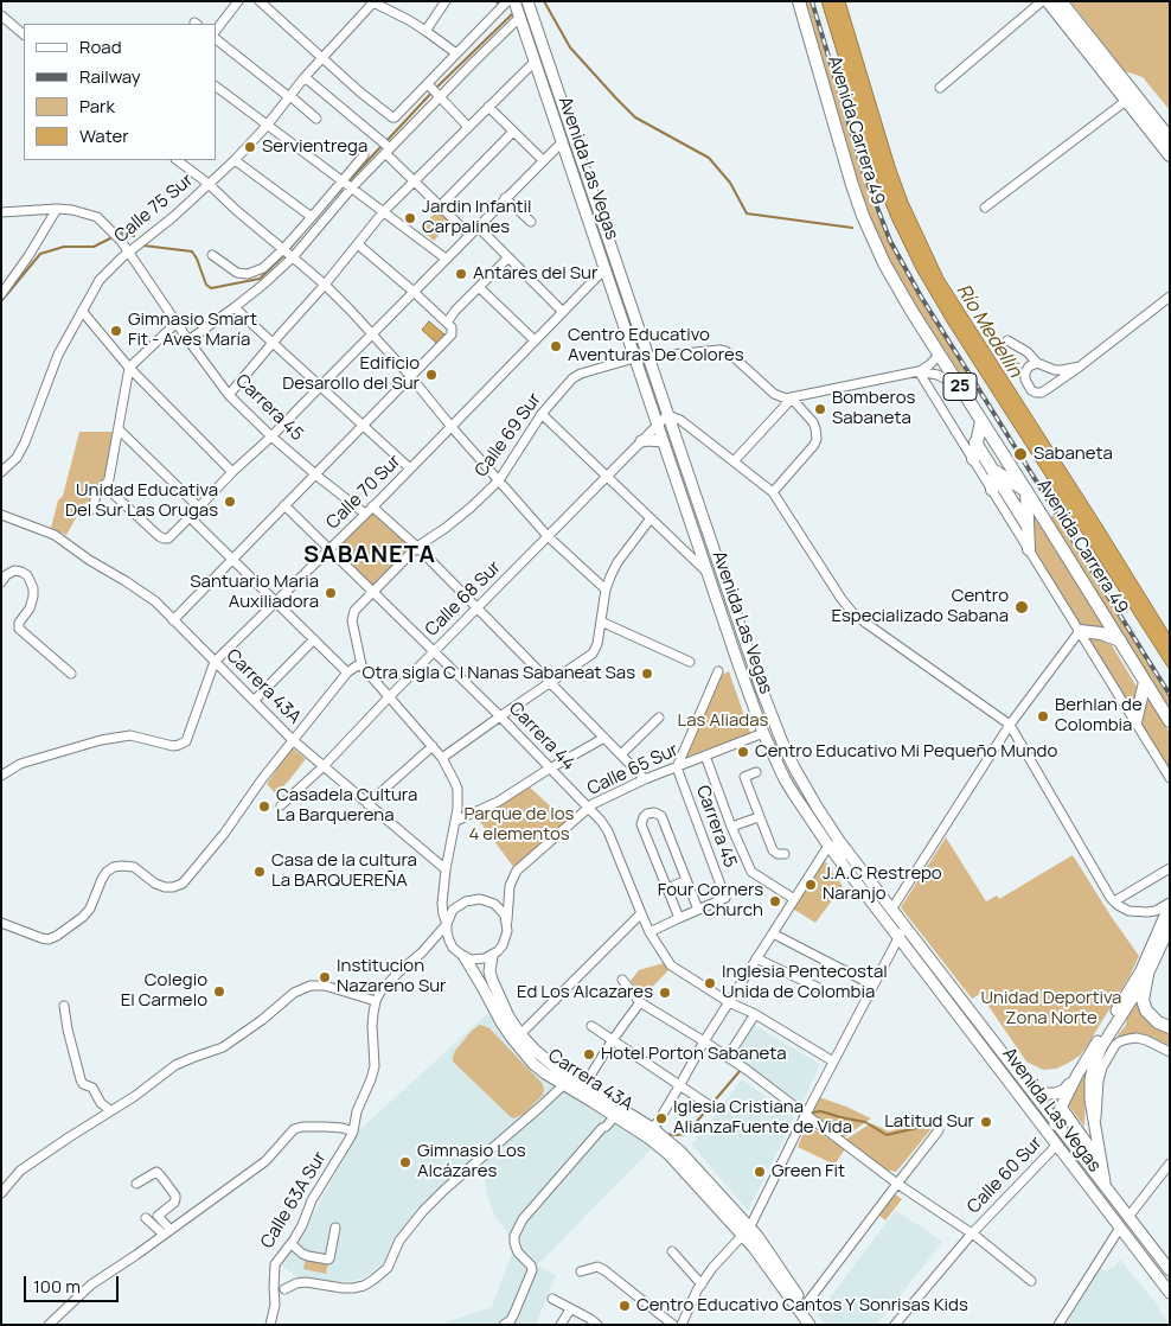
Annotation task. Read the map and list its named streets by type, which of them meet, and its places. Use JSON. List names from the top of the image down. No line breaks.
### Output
{"streets":{"highway":["Avenida Carrera 49","25"],"main road":["Avenida Las Vegas","Carrera 43A","Calle 60 Sur"],"street":["Calle 75 Sur","Carrera 45","Calle 69 Sur","Calle 70 Sur","Calle 68 Sur","Carrera 44","Calle 65 Sur","Calle 63A Sur"]},"crossings":[["Avenida Las Vegas","Calle 69 Sur"],["Avenida Las Vegas","Calle 70 Sur"],["Avenida Las Vegas","Calle 68 Sur"],["Avenida Las Vegas","Calle 65 Sur"],["Avenida Las Vegas","Calle 60 Sur"],["Calle 75 Sur","Carrera 45"],["Carrera 45","Calle 69 Sur"],["Carrera 45","Calle 70 Sur"],["Carrera 45","Calle 68 Sur"],["Carrera 45","Calle 65 Sur"],["Calle 69 Sur","Carrera 44"],["Calle 70 Sur","Carrera 43A"],["Calle 70 Sur","Carrera 44"],["Calle 68 Sur","Carrera 43A"],["Calle 68 Sur","Carrera 44"],["Carrera 43A","Calle 65 Sur"],["Carrera 44","Calle 65 Sur"]],"districts":["SABANETA"],"water":["Río Medellín"],"parks":["Las Aliadas","Parque de los 4 elementos","Unidad Deportiva Zona Norte"],"places":["Servientrega","Jardin Infantil Carpalines","Antares del Sur","Gimnasio Smart Fit - Aves María","Centro Educativo Aventuras De Colores","Edificio Desarollo del Sur","Bomberos Sabaneta","Sabaneta","Unidad Educativa Del Sur Las Orugas","Santuario Maria Auxiliadora","Centro Especializado Sabana","Otra sigla C I Nanas Sabaneat Sas","Berhlan de Colombia","Centro Educativo Mi Pequeño Mundo","Casadela Cultura La Barquerena","Casa de la cultura La BARQUEREÑA","J.A.C Restrepo Naranjo","Four Corners Church","Institucion Nazareno Sur","Inglesia Pentecostal Unida de Colombia","Colegio El Carmelo","Ed Los Alcazares","Hotel Porton Sabaneta","Iglesia Cristiana AlianzaFuente de Vida","Latitud Sur","Gimnasio Los Alcázares","Green Fit","Centro Educativo Cantos Y Sonrisas Kids"],"legend":["Road","Railway","Park","Water"],"scale_bar":"100 m"}
